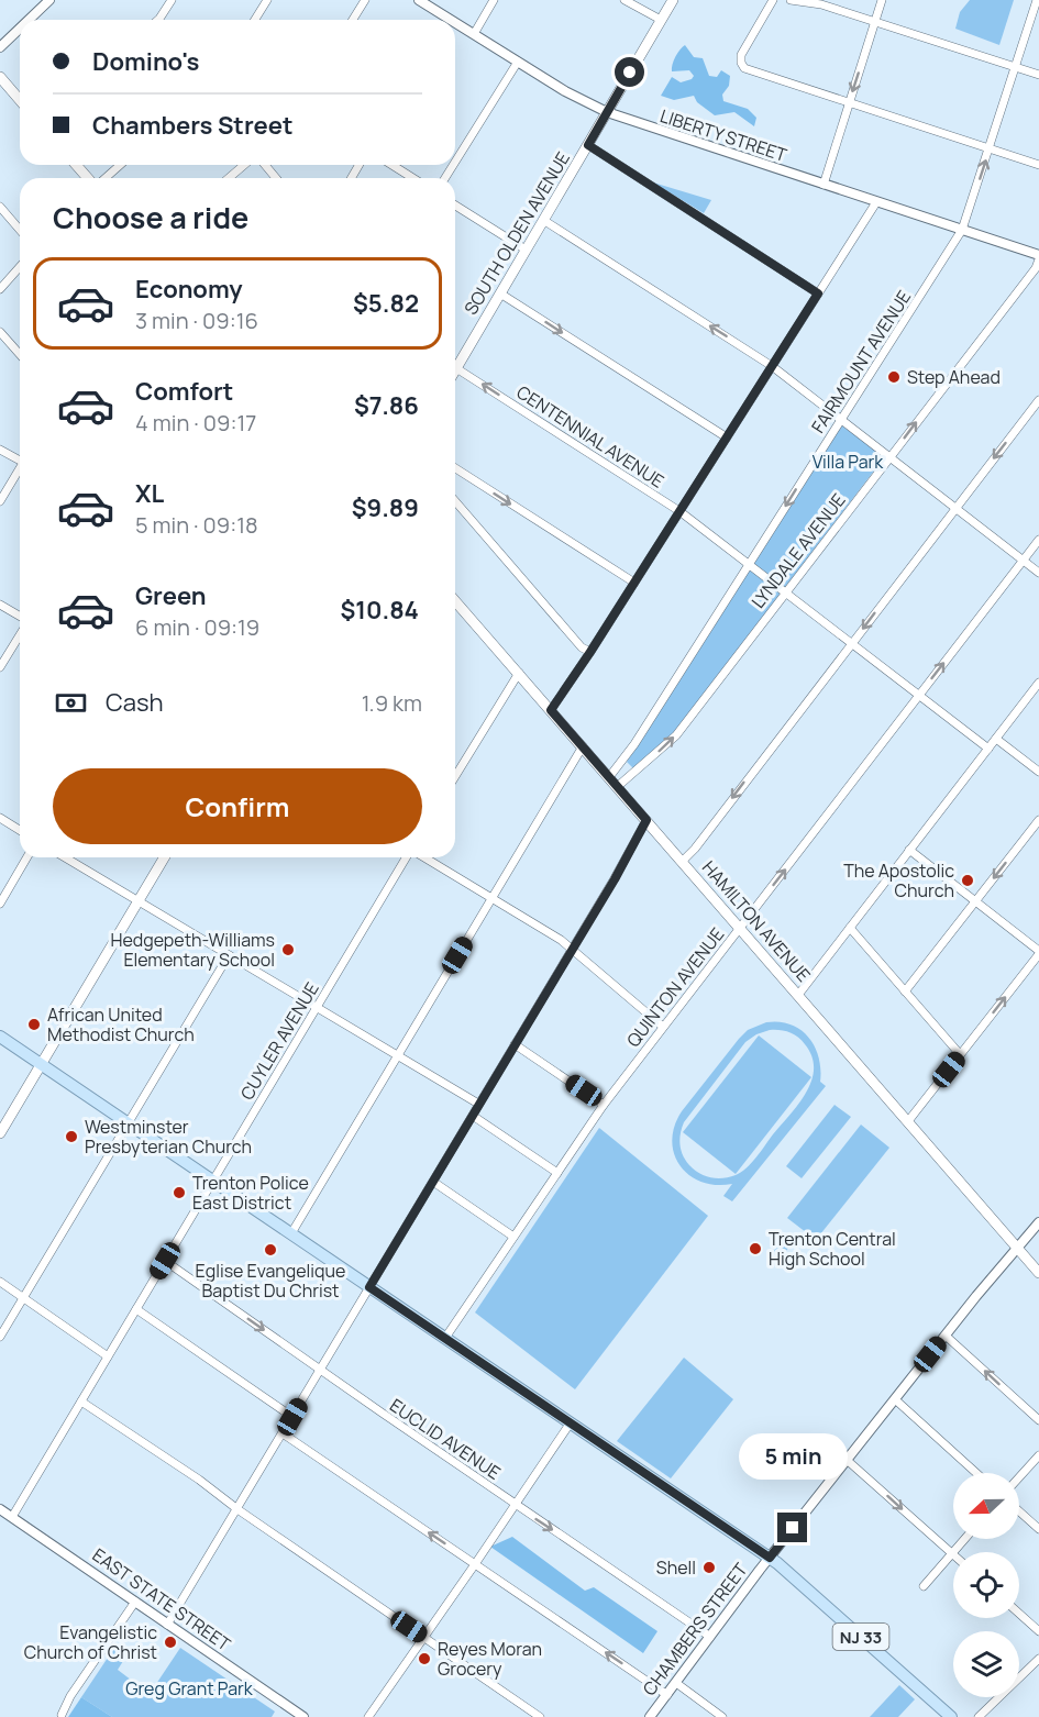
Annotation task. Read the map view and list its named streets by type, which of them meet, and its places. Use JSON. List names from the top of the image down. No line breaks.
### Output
{"streets":{"main road":["SOUTH OLDEN AVENUE","HAMILTON AVENUE","NJ 33"],"street":["LIBERTY STREET","FAIRMOUNT AVENUE","CENTENNIAL AVENUE","LYNDALE AVENUE","QUINTON AVENUE","CUYLER AVENUE","EUCLID AVENUE","EAST STATE STREET","CHAMBERS STREET"]},"crossings":[["LIBERTY STREET","SOUTH OLDEN AVENUE"],["LIBERTY STREET","FAIRMOUNT AVENUE"],["LIBERTY STREET","LYNDALE AVENUE"],["SOUTH OLDEN AVENUE","CENTENNIAL AVENUE"],["FAIRMOUNT AVENUE","CENTENNIAL AVENUE"],["FAIRMOUNT AVENUE","HAMILTON AVENUE"],["CENTENNIAL AVENUE","LYNDALE AVENUE"],["CENTENNIAL AVENUE","QUINTON AVENUE"],["LYNDALE AVENUE","HAMILTON AVENUE"],["HAMILTON AVENUE","QUINTON AVENUE"],["HAMILTON AVENUE","CHAMBERS STREET"],["QUINTON AVENUE","NJ 33"],["CUYLER AVENUE","EUCLID AVENUE"],["CUYLER AVENUE","EAST STATE STREET"],["CUYLER AVENUE","NJ 33"],["EUCLID AVENUE","CHAMBERS STREET"],["CHAMBERS STREET","NJ 33"]],"one_way":["CENTENNIAL AVENUE","LYNDALE AVENUE","QUINTON AVENUE"],"parks":["Villa Park","Greg Grant Park"],"places":["Step Ahead","The Apostolic Church","Hedgepeth-Williams Elementary School","African United Methodist Church","Westminster Presbyterian Church","Trenton Police East District","Trenton Central High School","Eglise Evangelique Baptist Du Christ","Shell","Evangelistic Church of Christ","Reyes Moran Grocery"],"north":"left","page":{"banner":["Domino's","Chambers Street"],"heading":"Choose a ride","list":[{"name":"Economy","note":"3 min · 09:16","value":"$5.82"},{"name":"Comfort","note":"4 min · 09:17","value":"$7.86"},{"name":"XL","note":"5 min · 09:18","value":"$9.89"},{"name":"Green","note":"6 min · 09:19","value":"$10.84"}],"pay":["Cash","1.9 km"],"buttons":"Confirm","bubble":"5 min"}}
